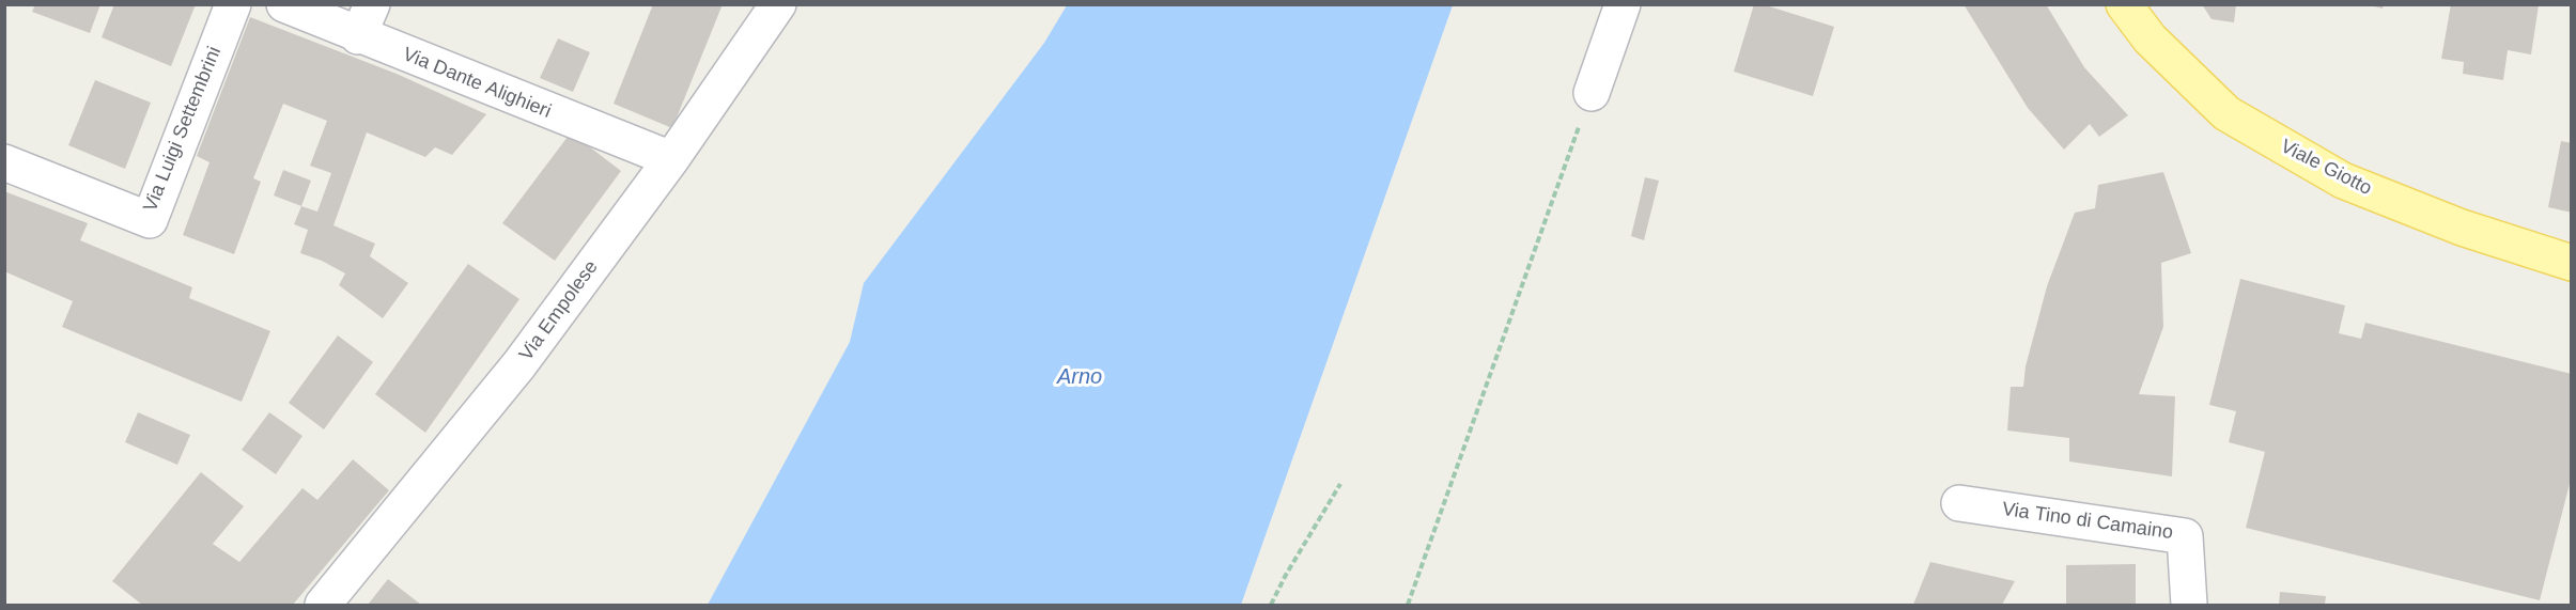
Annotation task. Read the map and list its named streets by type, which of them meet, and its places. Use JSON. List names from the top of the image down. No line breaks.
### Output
{"streets":{"main road":["Viale Giotto"],"street":["Via Dante Alighieri","Via Luigi Settembrini","Via Empolese","Via Tino di Camaino"]},"crossings":[["Via Dante Alighieri","Via Empolese"]],"water":["Arno"]}
